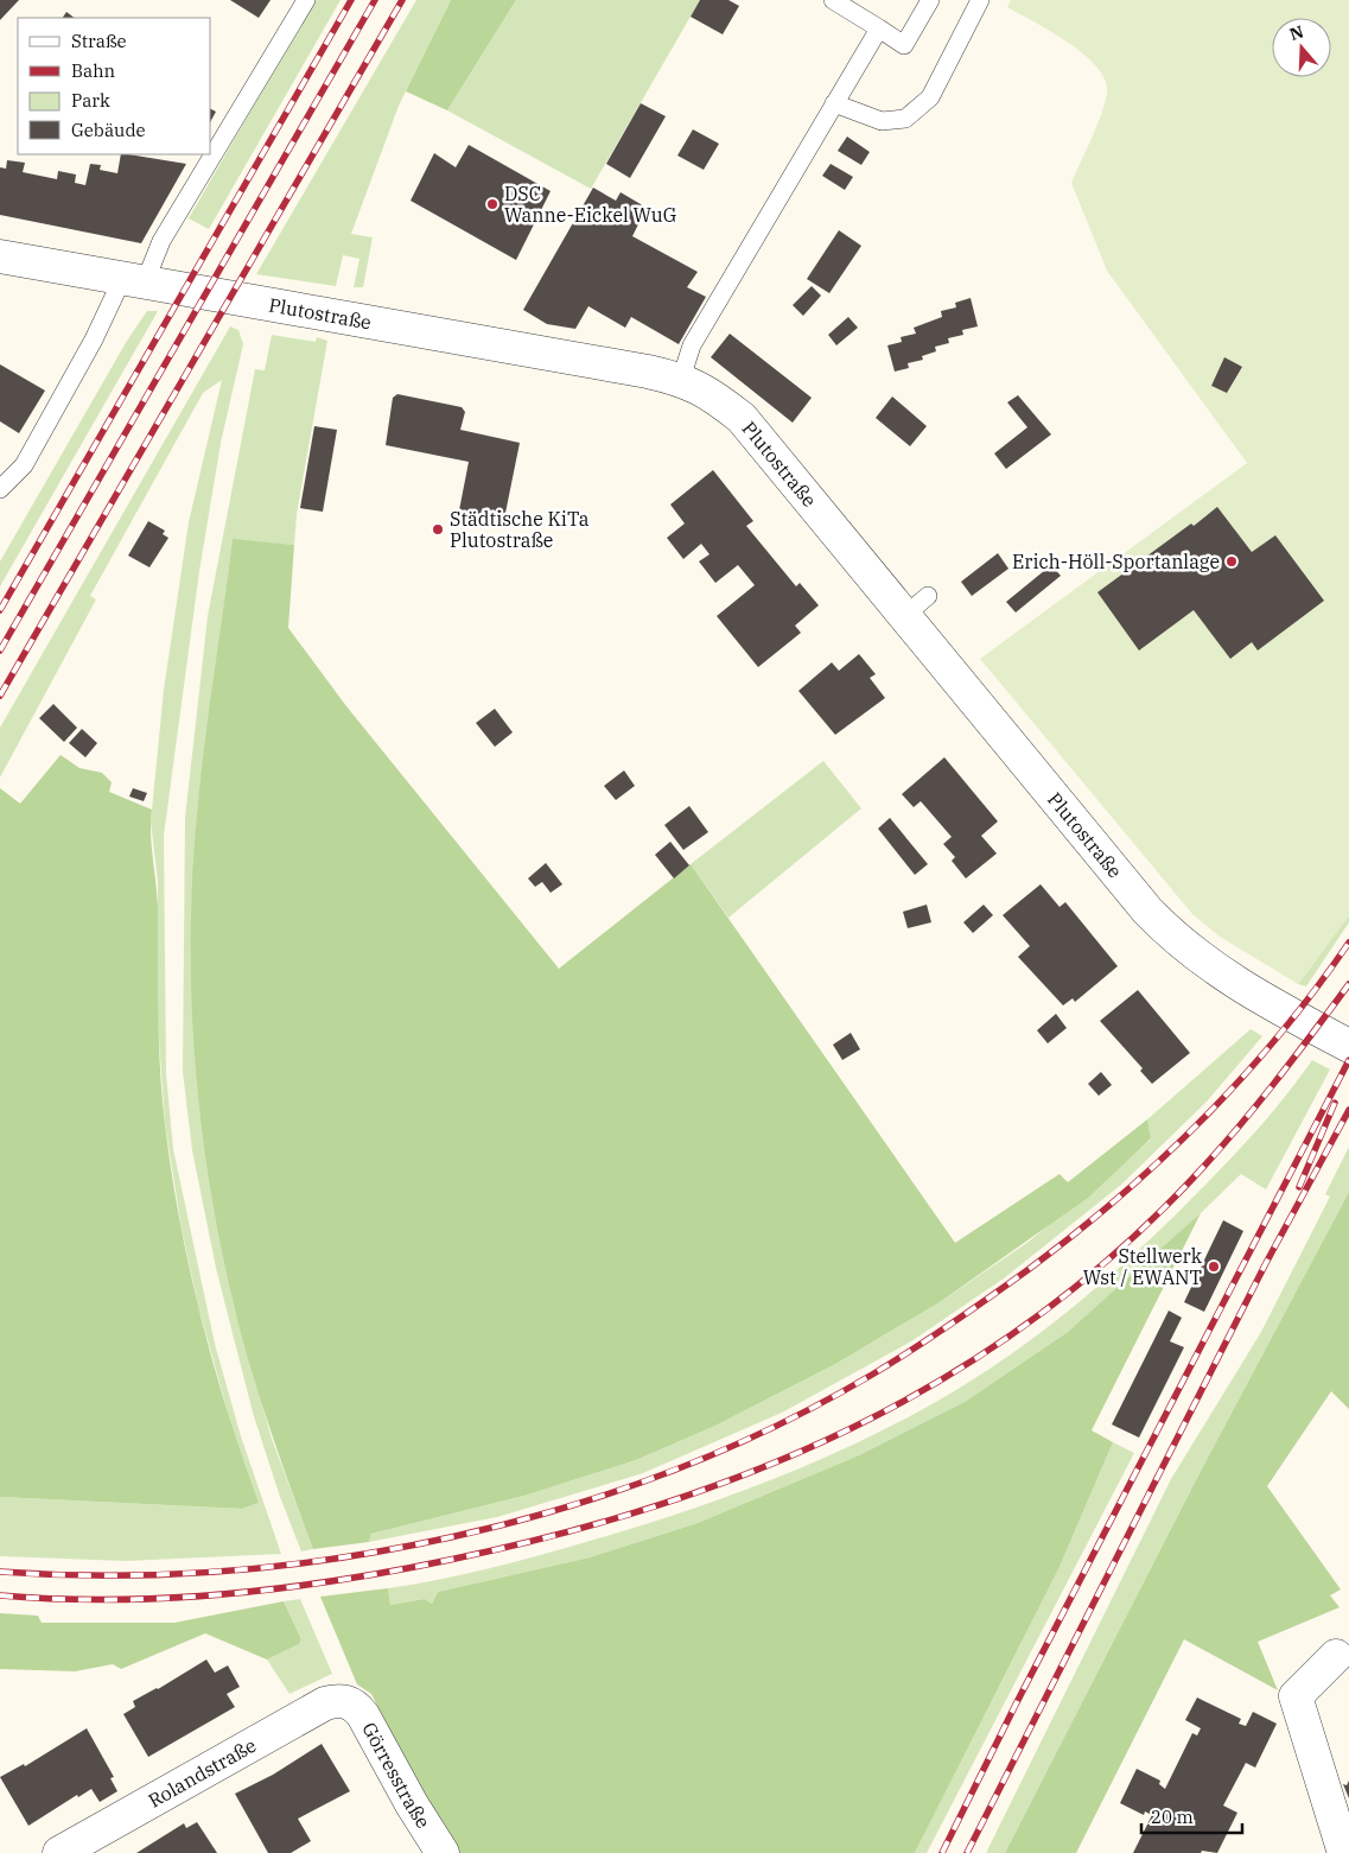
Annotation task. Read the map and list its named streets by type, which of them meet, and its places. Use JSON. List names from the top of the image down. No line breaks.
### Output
{"streets":{"street":["Plutostraße","Rolandstraße","Görresstraße"]},"crossings":[["Rolandstraße","Görresstraße"]],"places":["DSC Wanne-Eickel WuG","Städtische KiTa Plutostraße","Erich-Höll-Sportanlage","Stellwerk Wst / EWANT"],"legend":["Straße","Bahn","Park","Gebäude"],"scale_bar":"20 m","north":"top"}
